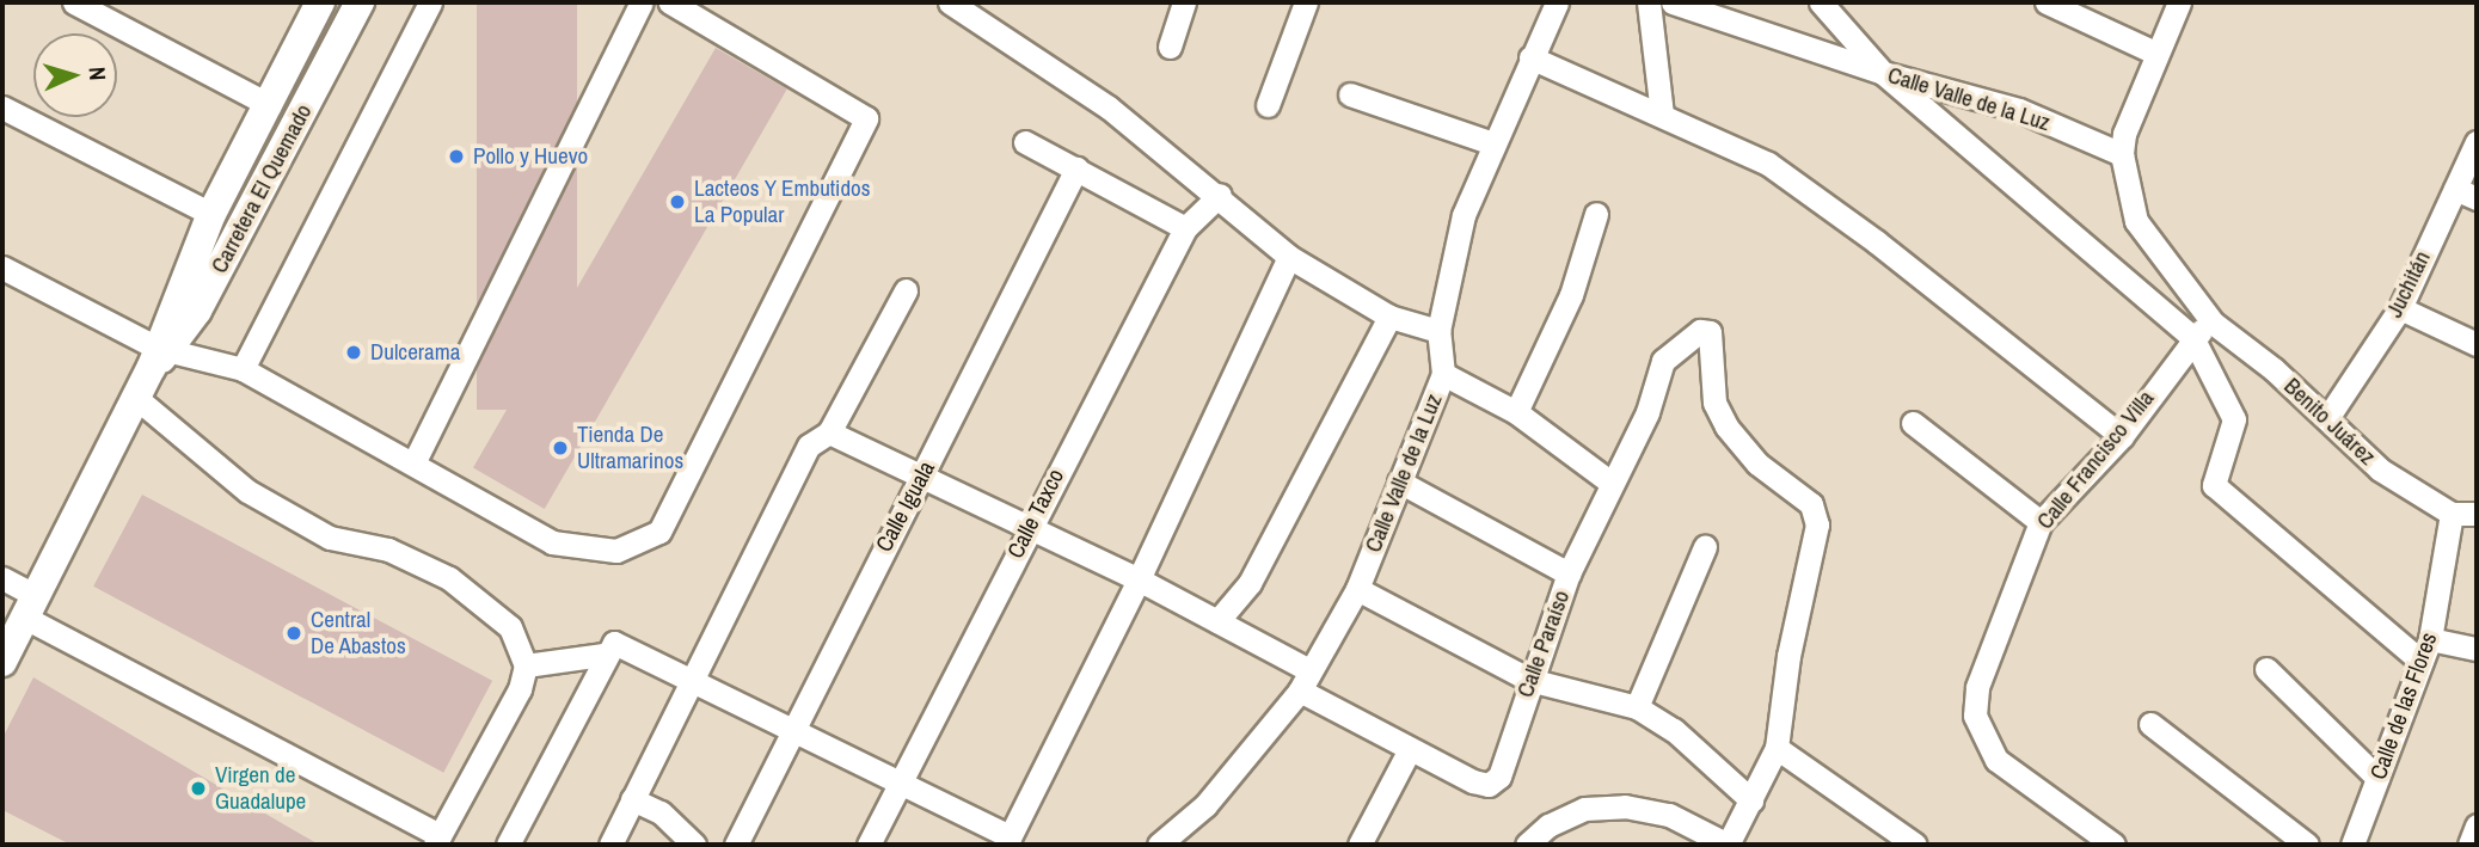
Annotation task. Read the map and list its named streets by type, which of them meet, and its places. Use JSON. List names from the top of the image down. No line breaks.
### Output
{"streets":{"main road":["Carretera El Quemado"],"street":["Calle Valle de la Luz","Juchitán","Benito Juárez","Calle Francisco Villa","Calle Iguala","Calle Taxco","Calle Paraíso","Calle de las Flores"]},"crossings":[["Calle Valle de la Luz","Benito Juárez"],["Calle Valle de la Luz","Calle Paraíso"],["Juchitán","Benito Juárez"],["Benito Juárez","Calle Francisco Villa"],["Benito Juárez","Calle de las Flores"],["Calle Iguala","Calle Paraíso"],["Calle Taxco","Calle Paraíso"]],"places":["Pollo y Huevo","Lacteos Y Embutidos La Popular","Dulcerama","Tienda De Ultramarinos","Central De Abastos","Virgen de Guadalupe"],"north":"right"}
